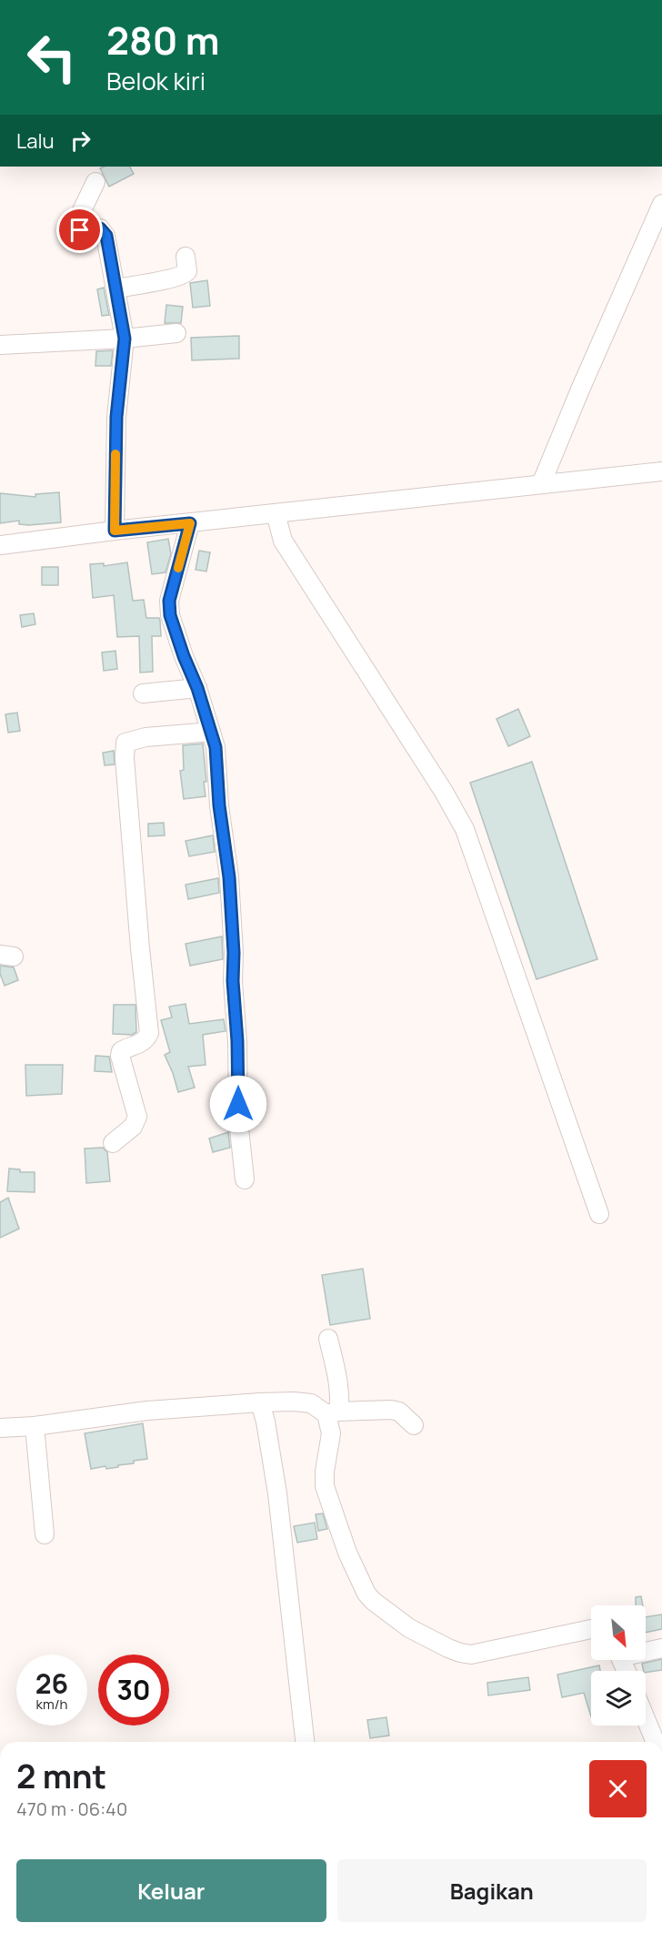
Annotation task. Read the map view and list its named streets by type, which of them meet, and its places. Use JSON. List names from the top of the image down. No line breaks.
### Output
{"north":"bottom right","page":{"turn":["280 m","Belok kiri"],"then":"Lalu","speed":"26 km/h","limit":"30","heading":["2 mnt","470 m · 06:40"],"buttons":["Keluar","Bagikan"]}}
